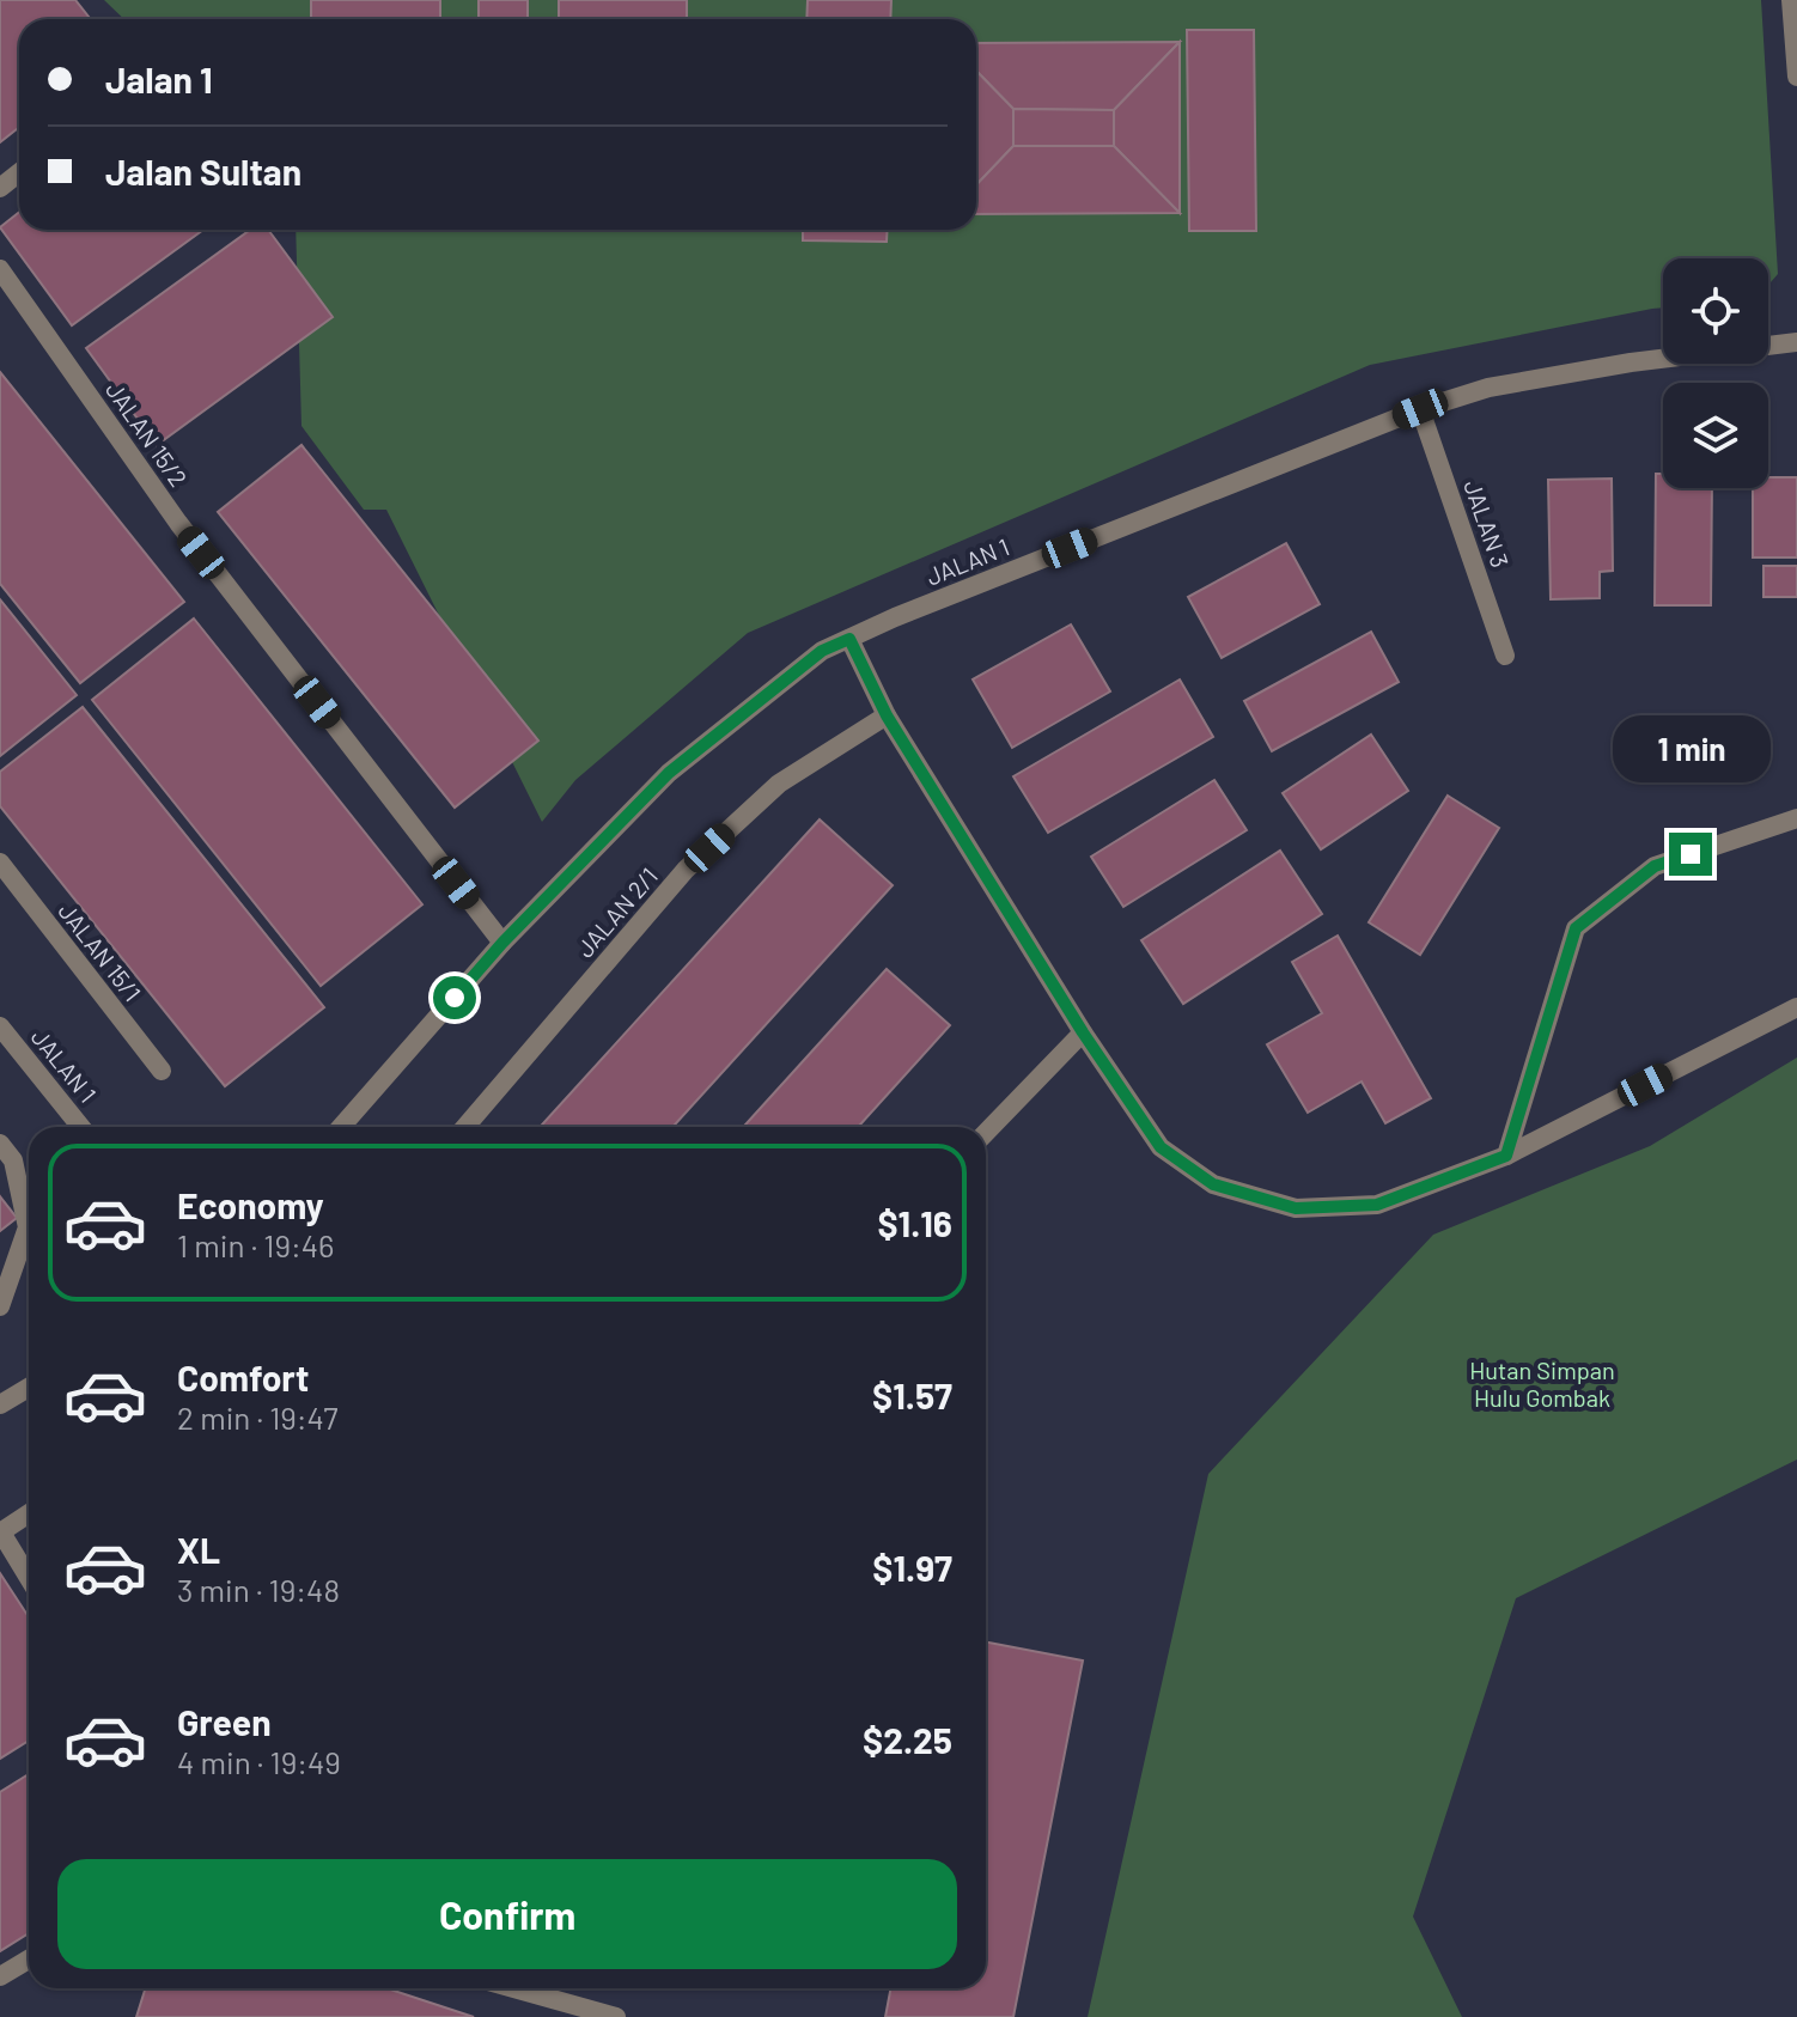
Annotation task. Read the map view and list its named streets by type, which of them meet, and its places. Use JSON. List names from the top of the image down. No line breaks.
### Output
{"streets":{"street":["JALAN 15/2","JALAN 3","JALAN 1","JALAN 2/1","JALAN 15/1"]},"crossings":[["JALAN 15/2","JALAN 1"],["JALAN 3","JALAN 1"]],"parks":["Hutan Simpan Hulu Gombak"],"page":{"banner":["Jalan 1","Jalan Sultan"],"bubble":"1 min","list":[{"name":"Economy","note":"1 min · 19:46","value":"$1.16"},{"name":"Comfort","note":"2 min · 19:47","value":"$1.57"},{"name":"XL","note":"3 min · 19:48","value":"$1.97"},{"name":"Green","note":"4 min · 19:49","value":"$2.25"}],"buttons":"Confirm"}}
